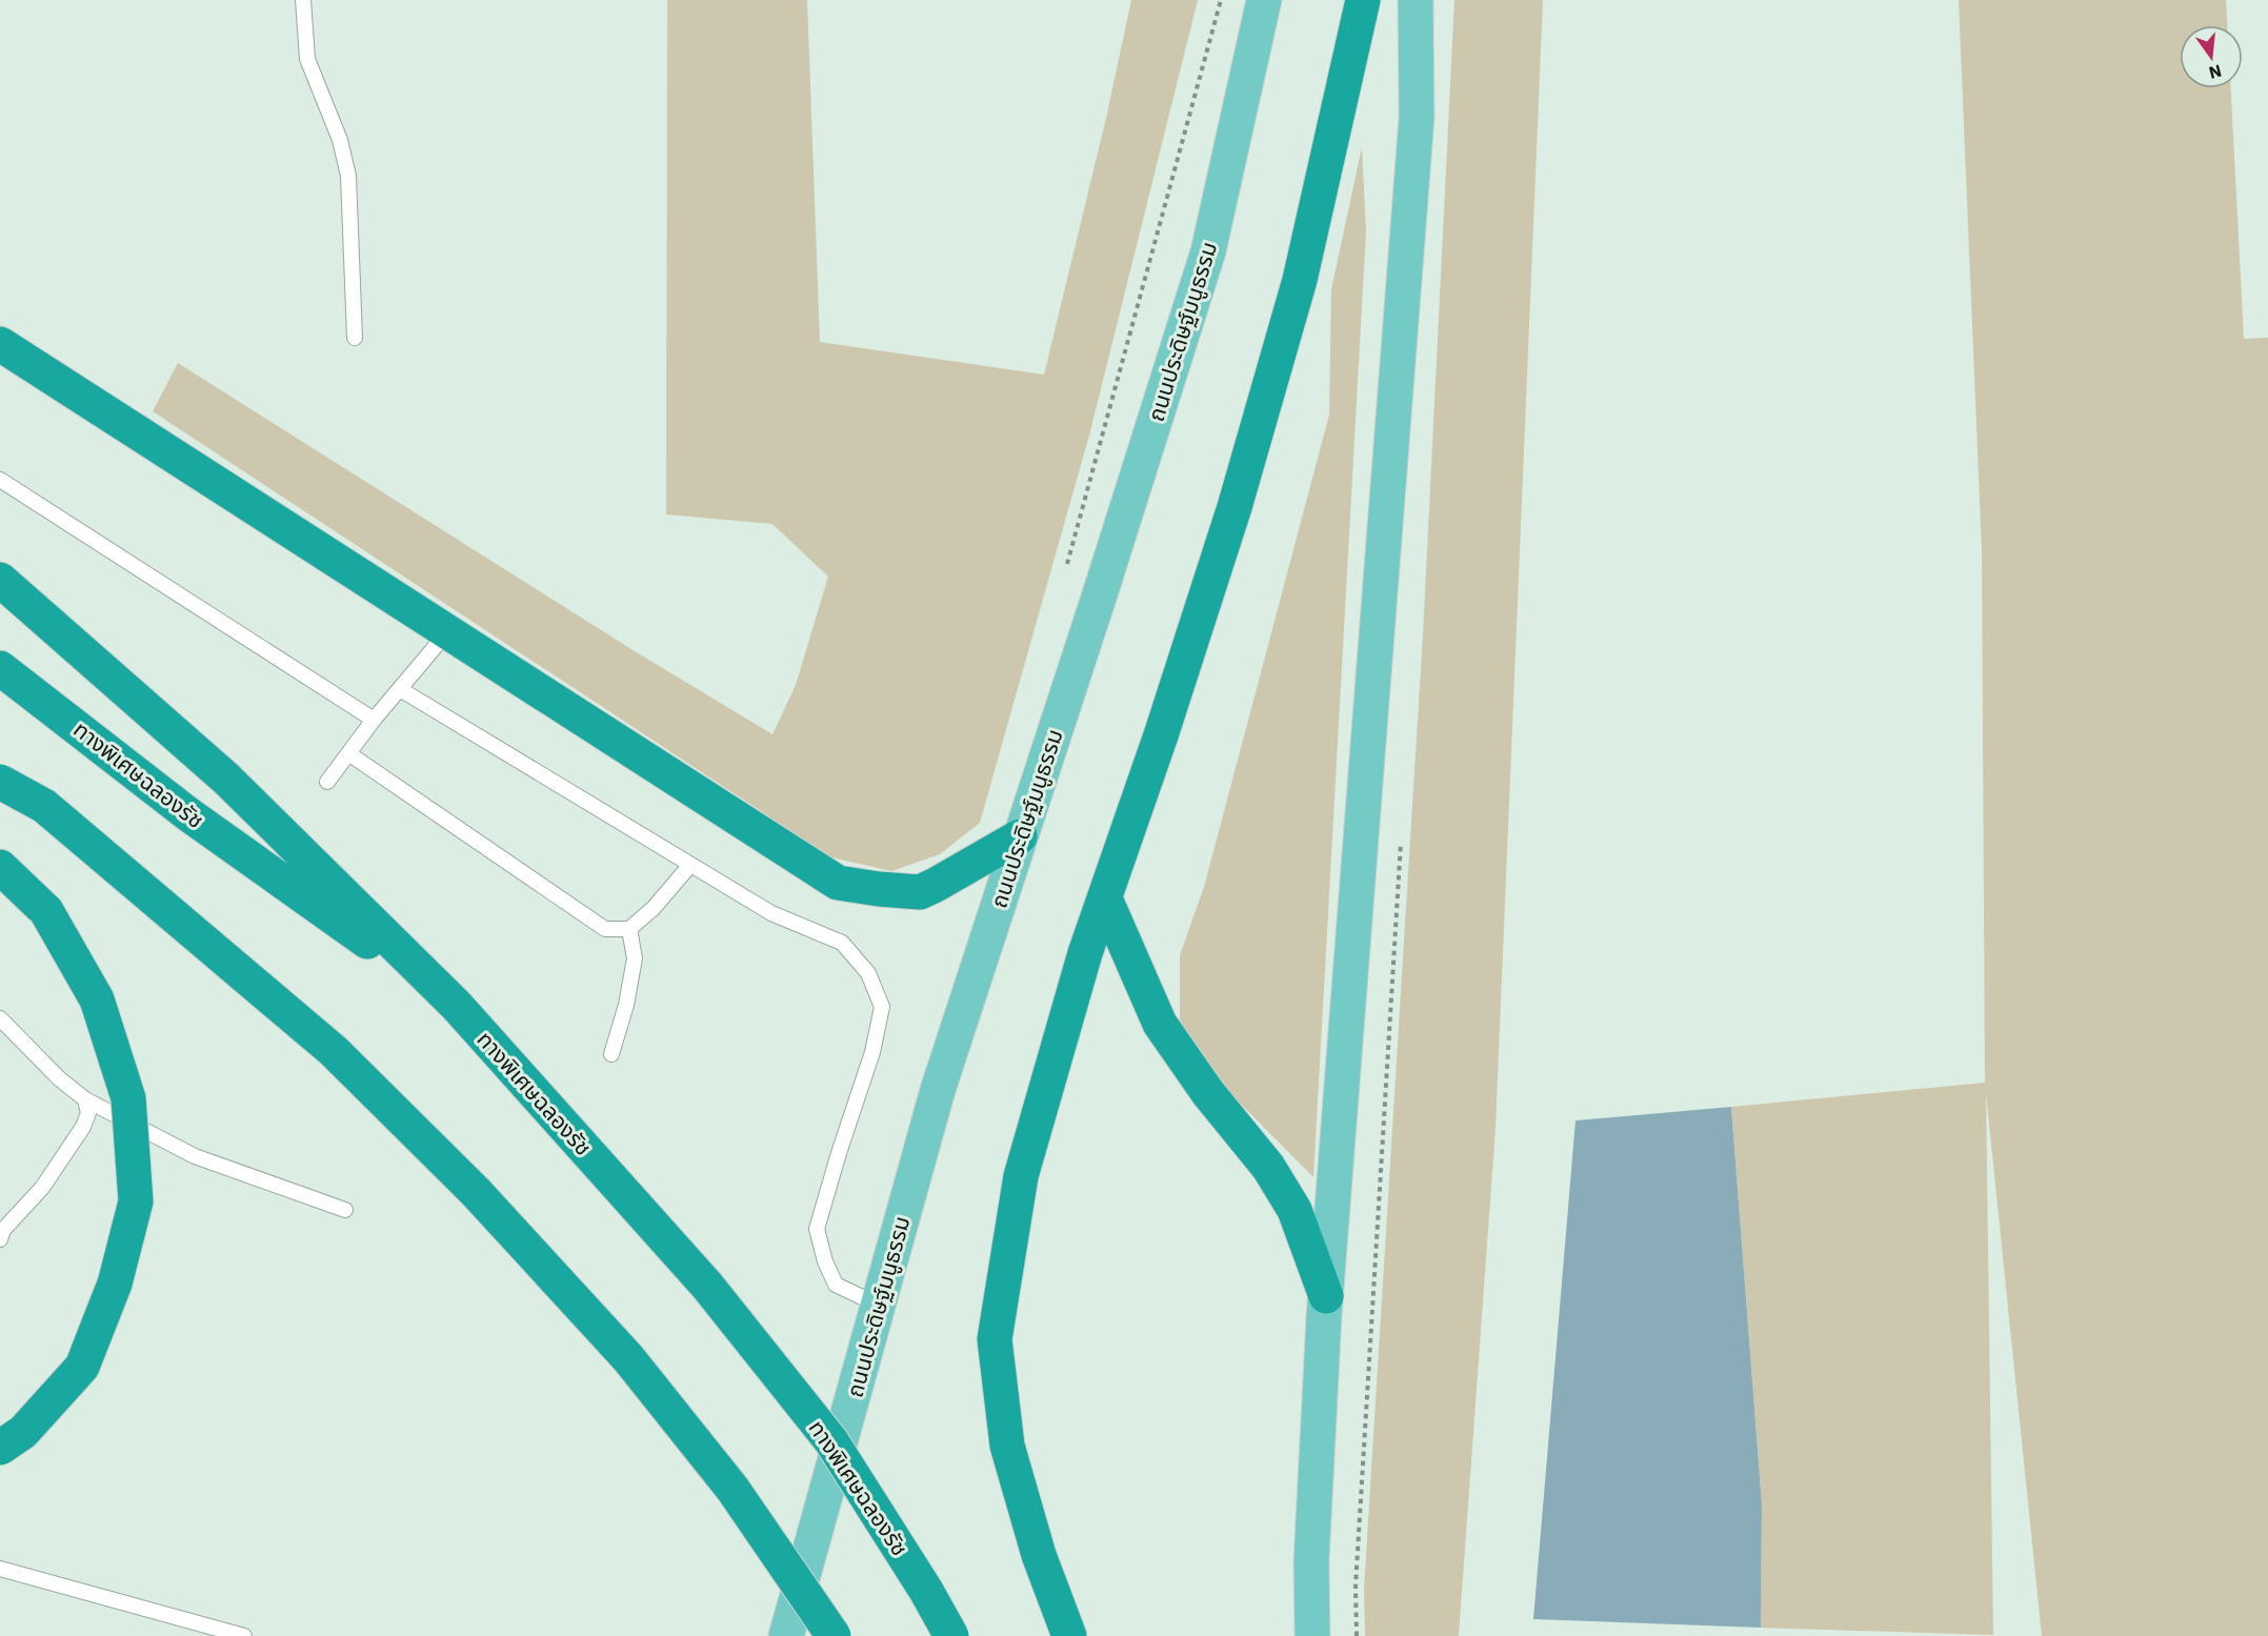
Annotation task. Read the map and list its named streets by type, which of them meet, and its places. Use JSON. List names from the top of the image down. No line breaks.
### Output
{"streets":{"highway":["ทางพิเศษฉลองรัช"],"main road":["ถนนประดิษฐ์มนูธรรม"]},"north":"bottom"}
